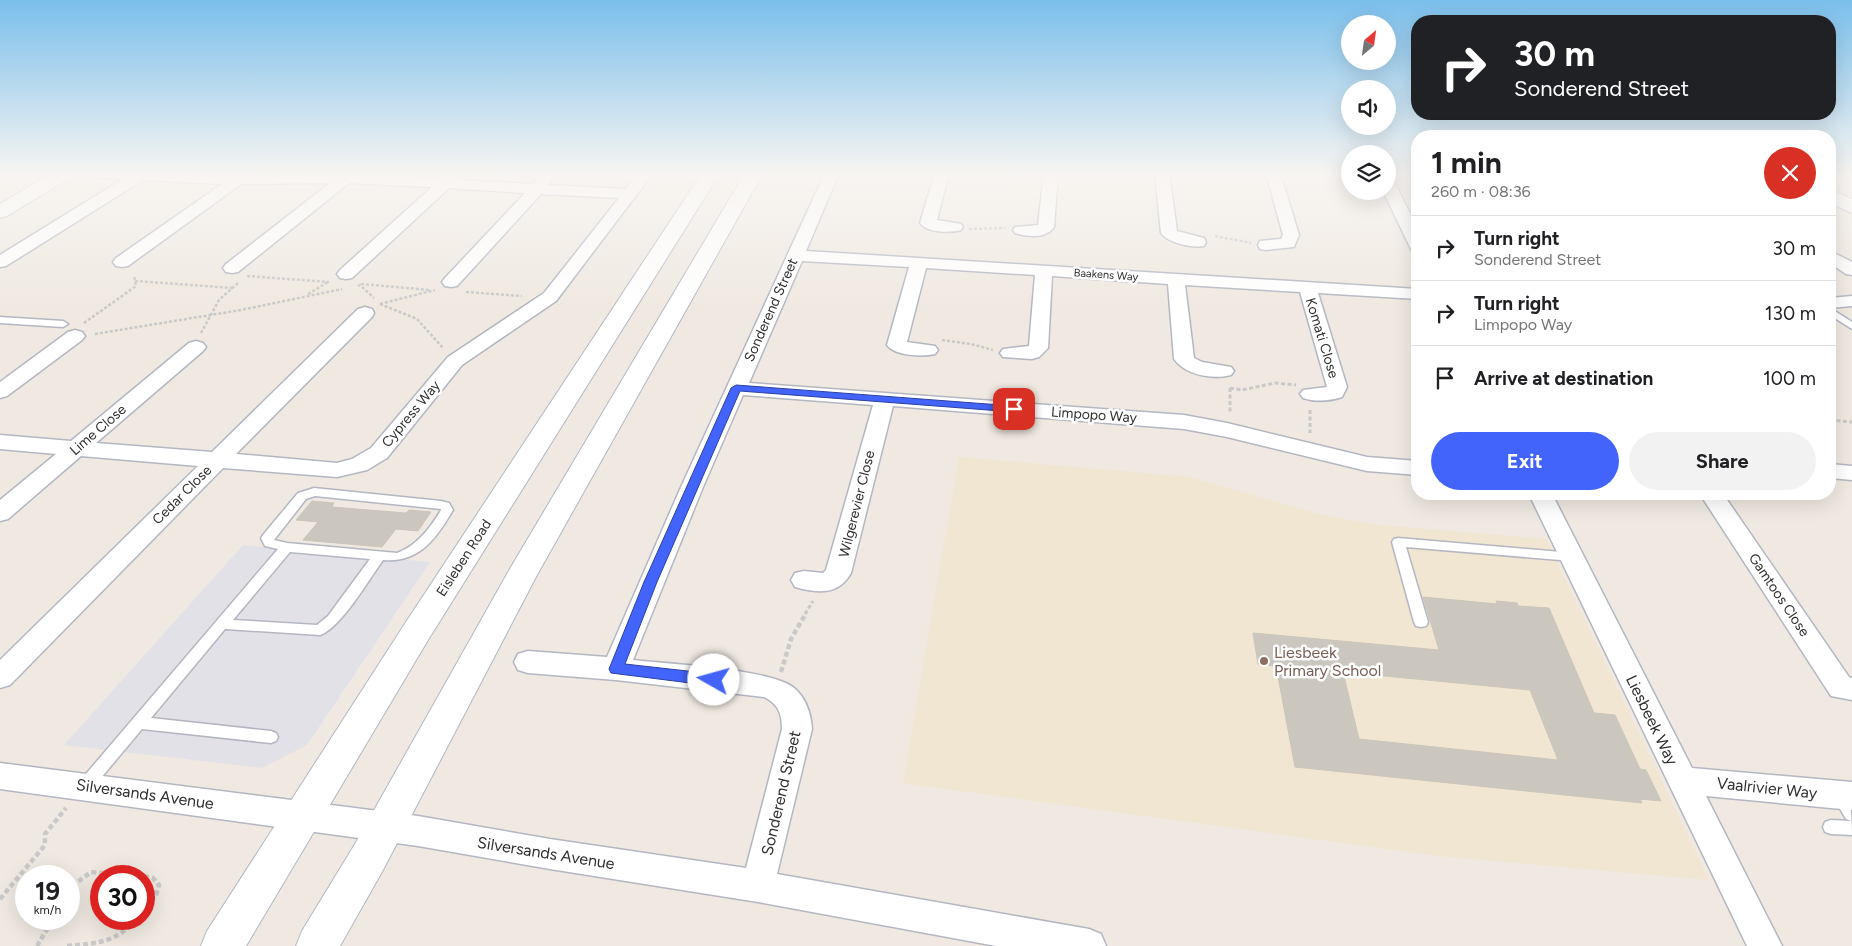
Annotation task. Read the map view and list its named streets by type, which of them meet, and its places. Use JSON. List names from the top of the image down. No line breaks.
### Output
{"streets":{"main road":["Eisleben Road"],"street":["Baakens Way","Sonderend Street","Komati Close","Cypress Way","Limpopo Way","Lime Close","Cedar Close","Wilgerevier Close","Gamtoos Close","Liesbeek Way","Vaalrivier Way","Silversands Avenue"]},"crossings":[["Baakens Way","Sonderend Street"],["Baakens Way","Komati Close"],["Sonderend Street","Limpopo Way"],["Sonderend Street","Silversands Avenue"],["Cypress Way","Lime Close"],["Cypress Way","Cedar Close"],["Limpopo Way","Wilgerevier Close"],["Eisleben Road","Silversands Avenue"],["Liesbeek Way","Vaalrivier Way"]],"places":["Liesbeek Primary School"],"north":"top right","page":{"turn":["30 m","Sonderend Street"],"heading":["1 min","260 m · 08:36"],"list":[{"name":"Turn right","note":"Sonderend Street","value":"30 m"},{"name":"Turn right","note":"Limpopo Way","value":"130 m"},{"name":"Arrive at destination","value":"100 m"}],"buttons":["Exit","Share"],"speed":"19 km/h","limit":"30"}}
